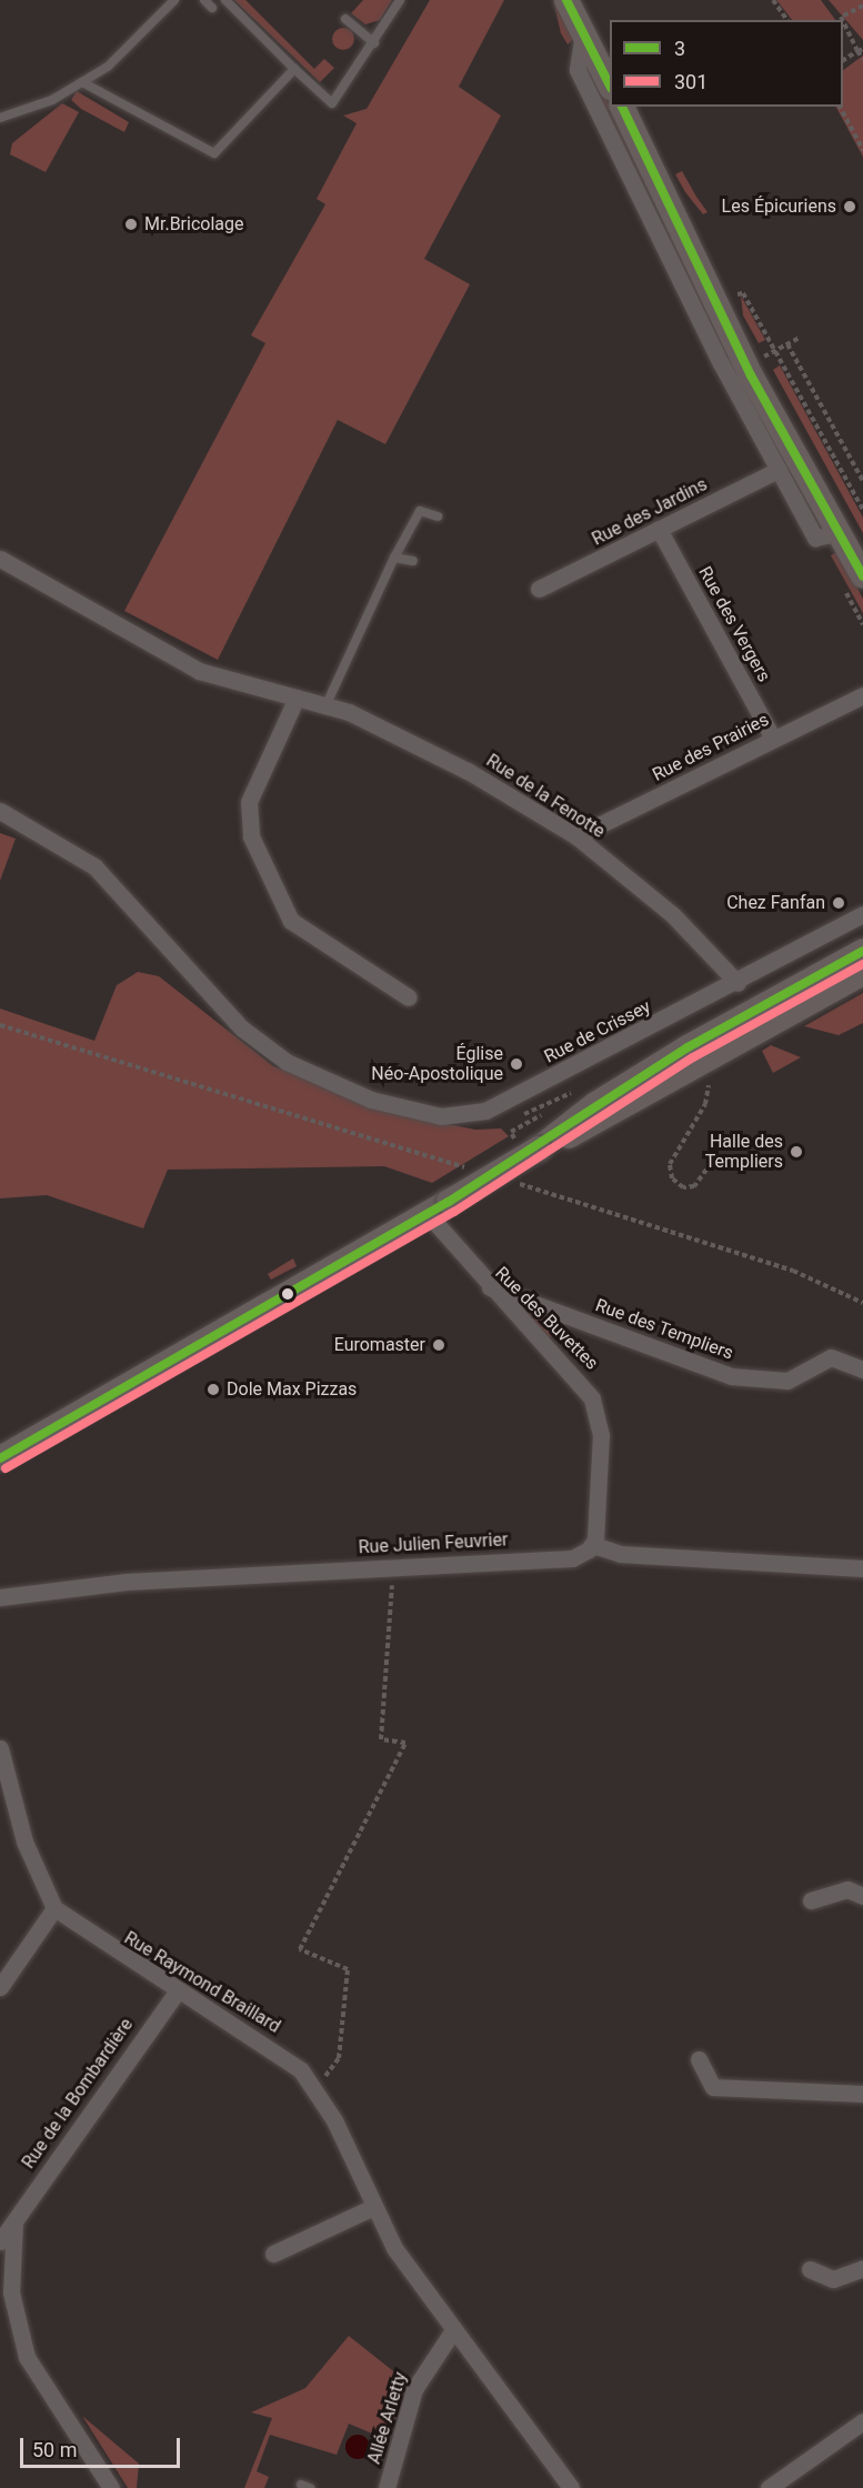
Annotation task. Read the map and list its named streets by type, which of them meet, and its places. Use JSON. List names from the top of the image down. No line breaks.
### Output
{"streets":{"street":["Rue des Jardins","Rue des Vergers","Rue des Prairies","Rue de la Fenotte","Rue de Crissey","Rue des Buvettes","Rue des Templiers","Rue Julien Feuvrier","Rue Raymond Braillard","Rue de la Bombardière","Allée Arletty"]},"crossings":[["Rue des Jardins","Rue des Vergers"],["Rue des Vergers","Rue des Prairies"],["Rue des Prairies","Rue de la Fenotte"],["Rue de la Fenotte","Rue de Crissey"],["Rue des Buvettes","Rue des Templiers"],["Rue des Buvettes","Rue Julien Feuvrier"],["Rue Raymond Braillard","Rue de la Bombardière"],["Rue Raymond Braillard","Allée Arletty"]],"places":["Les Épicuriens","Mr.Bricolage","Chez Fanfan","Église Néo-Apostolique","Halle des Templiers","Euromaster","Dole Max Pizzas"],"lines":["transit line 3","transit line 301"],"legend":["3","301"],"scale_bar":"50 m"}
